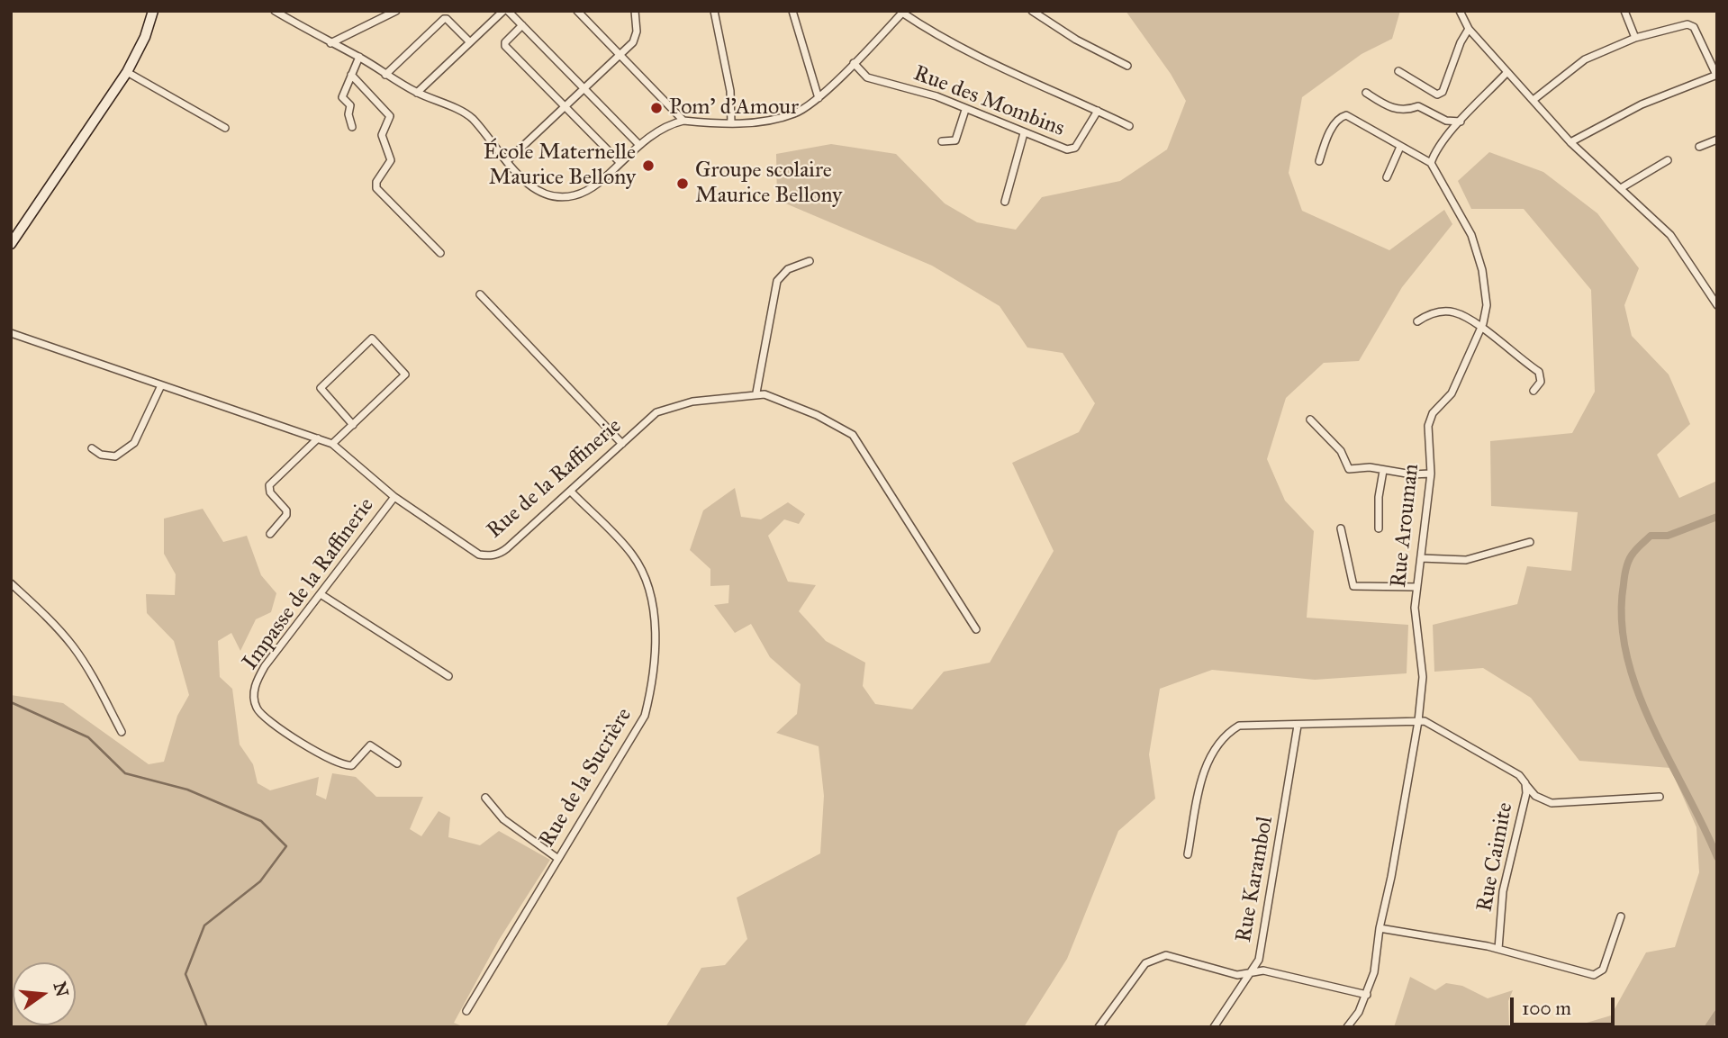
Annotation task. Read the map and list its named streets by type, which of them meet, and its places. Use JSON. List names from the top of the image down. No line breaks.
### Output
{"streets":{"street":["Rue des Mombins","Rue de la Raffinerie","Rue Arouman","Impasse de la Raffinerie","Rue de la Sucrière","Rue Caimite","Rue Karambol"]},"crossings":[["Rue de la Raffinerie","Impasse de la Raffinerie"],["Rue de la Raffinerie","Rue de la Sucrière"],["Rue Arouman","Rue Caimite"]],"places":["Pom' d'Amour","École Maternelle Maurice Bellony","Groupe scolaire Maurice Bellony"],"scale_bar":"100 m","north":"right"}
